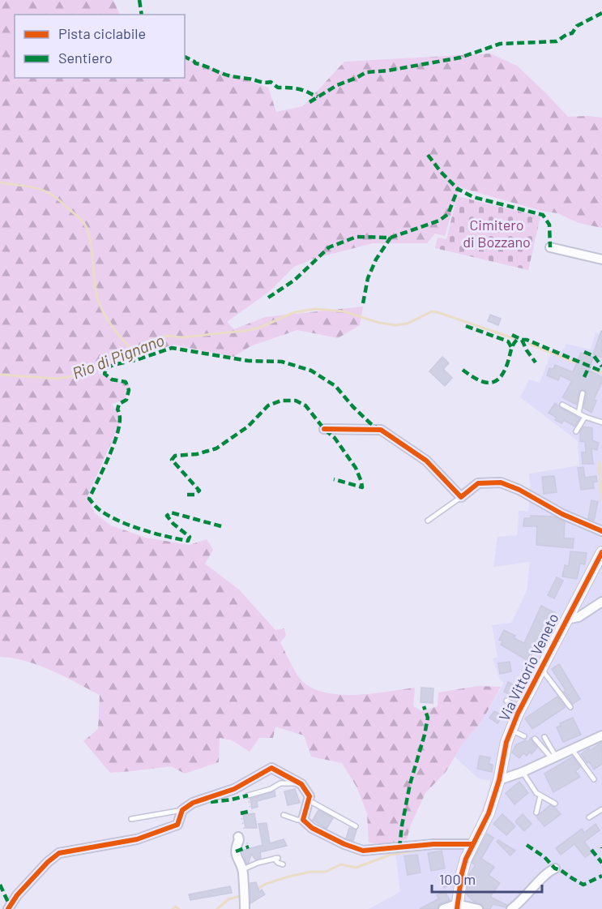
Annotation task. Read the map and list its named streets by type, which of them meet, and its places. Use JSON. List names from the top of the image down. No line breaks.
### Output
{"streets":{"street":["Via Vittorio Veneto"]},"water":["Rio di Pignano"],"parks":["Cimitero di Bozzano"],"legend":["Pista ciclabile","Sentiero"],"scale_bar":"100 m"}
